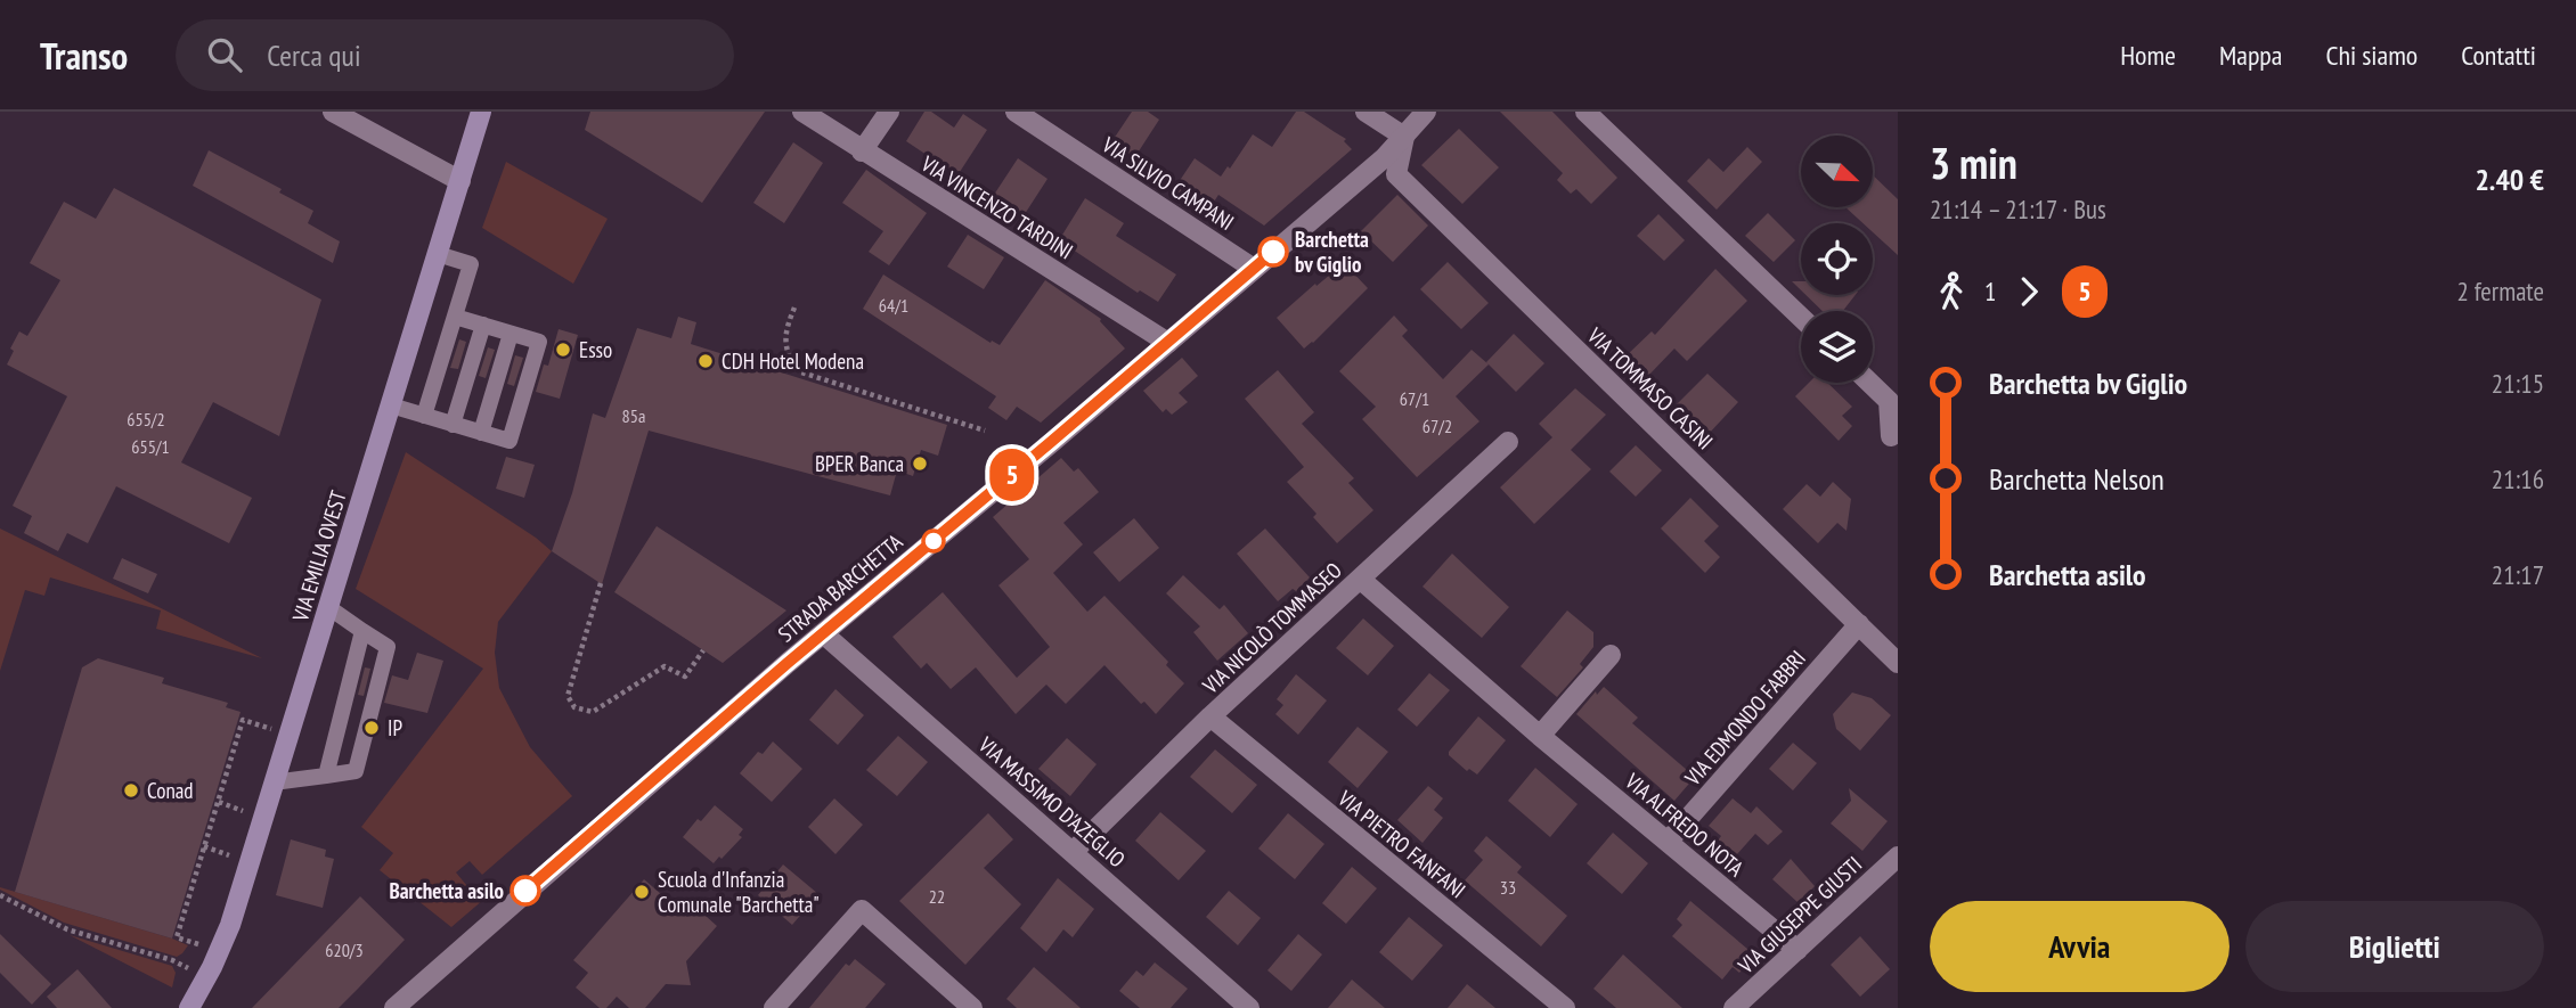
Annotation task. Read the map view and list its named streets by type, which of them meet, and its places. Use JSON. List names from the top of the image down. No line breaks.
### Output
{"streets":{"main road":["VIA EMILIA OVEST"],"street":["VIA SILVIO CAMPANI","VIA VINCENZO TARDINI","VIA TOMMASO CASINI","STRADA BARCHETTA","VIA NICOLÒ TOMMASEO","VIA EDMONDO FABBRI","VIA MASSIMO D'AZEGLIO","VIA ALFREDO NOTA","VIA PIETRO FANFANI","VIA GIUSEPPE GIUSTI"]},"crossings":[["VIA SILVIO CAMPANI","STRADA BARCHETTA"],["VIA VINCENZO TARDINI","STRADA BARCHETTA"],["VIA TOMMASO CASINI","STRADA BARCHETTA"],["VIA TOMMASO CASINI","VIA EDMONDO FABBRI"],["STRADA BARCHETTA","VIA MASSIMO D'AZEGLIO"],["VIA NICOLÒ TOMMASEO","VIA MASSIMO D'AZEGLIO"],["VIA NICOLÒ TOMMASEO","VIA ALFREDO NOTA"],["VIA NICOLÒ TOMMASEO","VIA PIETRO FANFANI"],["VIA EDMONDO FABBRI","VIA ALFREDO NOTA"],["VIA ALFREDO NOTA","VIA GIUSEPPE GIUSTI"]],"places":["Barchetta bv Giglio","Esso","CDH Hotel Modena","BPER Banca","IP","Conad","Barchetta asilo","Scuola d'Infanzia Comunale \"Barchetta\""],"lines":["bus line 5"],"house_numbers":["64/1","67/1","85a","655/2","67/2","655/1","33","22","620/3"],"north":"bottom right","page":{"header":"Transo","search":"Cerca qui","nav":["Home","Mappa","Chi siamo","Contatti"],"on_map":"5","heading":["3 min","21:14 – 21:17 · Bus","2.40 €"],"legs":["1","5","2 fermate"],"list":[{"name":"Barchetta bv Giglio","value":"21:15"},{"name":"Barchetta Nelson","value":"21:16"},{"name":"Barchetta asilo","value":"21:17"}],"buttons":["Avvia","Biglietti"]}}
